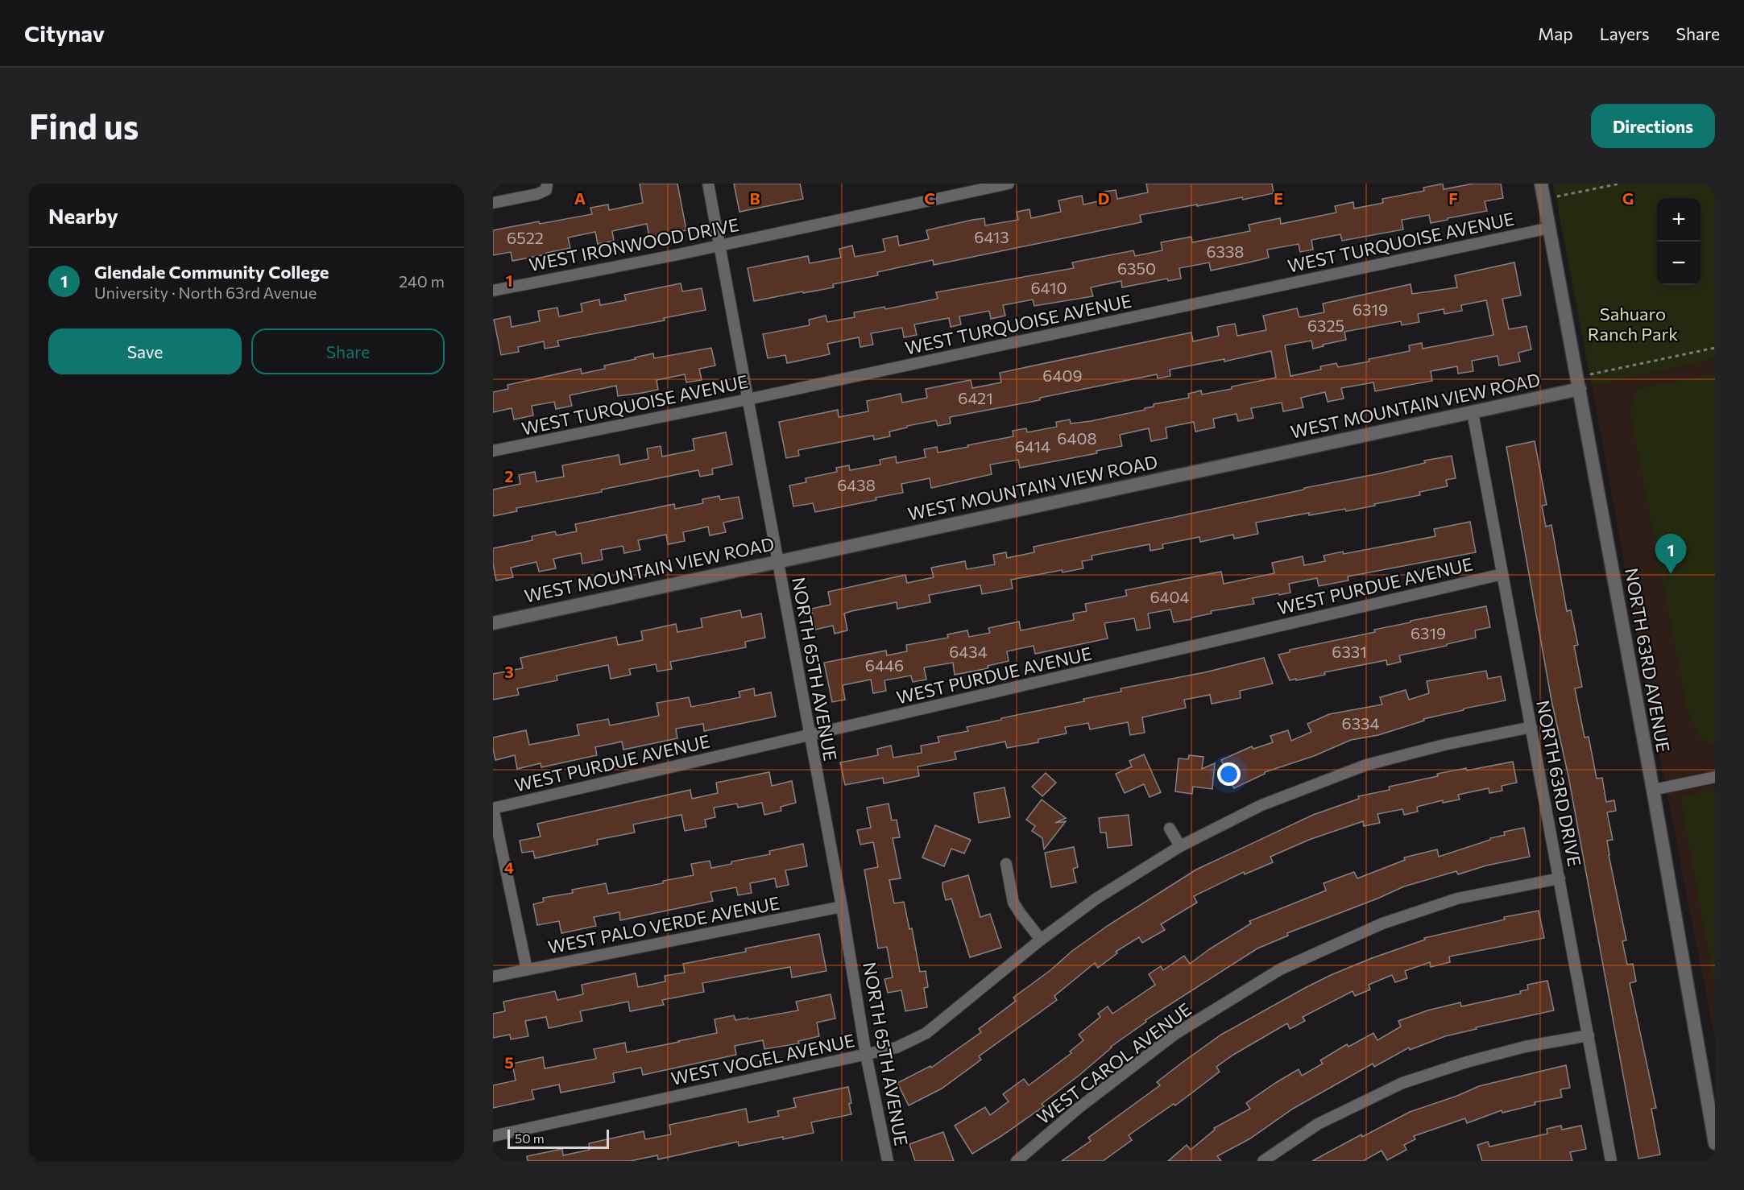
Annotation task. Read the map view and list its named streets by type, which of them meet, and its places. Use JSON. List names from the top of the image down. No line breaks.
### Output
{"streets":{"street":["WEST TURQUOISE AVENUE","WEST IRONWOOD DRIVE","WEST MOUNTAIN VIEW ROAD","WEST PURDUE AVENUE","NORTH 63RD AVENUE","NORTH 65TH AVENUE","NORTH 63RD DRIVE","WEST PALO VERDE AVENUE","WEST VOGEL AVENUE","WEST CAROL AVENUE"]},"crossings":[["WEST TURQUOISE AVENUE","NORTH 63RD AVENUE"],["WEST TURQUOISE AVENUE","NORTH 65TH AVENUE"],["WEST IRONWOOD DRIVE","NORTH 65TH AVENUE"],["WEST MOUNTAIN VIEW ROAD","NORTH 63RD AVENUE"],["WEST MOUNTAIN VIEW ROAD","NORTH 65TH AVENUE"],["WEST MOUNTAIN VIEW ROAD","NORTH 63RD DRIVE"],["WEST PURDUE AVENUE","NORTH 65TH AVENUE"],["WEST PURDUE AVENUE","NORTH 63RD DRIVE"],["NORTH 65TH AVENUE","WEST PALO VERDE AVENUE"],["NORTH 65TH AVENUE","WEST VOGEL AVENUE"],["NORTH 63RD DRIVE","WEST VOGEL AVENUE"],["NORTH 63RD DRIVE","WEST CAROL AVENUE"]],"parks":["Sahuaro Ranch Park"],"house_numbers":["6413","6522","6338","6350","6410","6319","6325","6409","6421","6408","6414","6438","6404","6319","6434","6331","6446","6334"],"scale_bar":"50 m","page":{"header":"Citynav","nav":["Map","Layers","Share"],"buttons":["Directions",["Save","Share"]],"title":"Find us","heading":"Nearby","map_buttons":["+","−"],"list":[{"mark":"1","name":"Glendale Community College","note":"University · North 63rd Avenue","value":"240 m"}],"pins":"1","scale":"50 m"},"grid":{"columns":["A","B","C","D","E","F","G"],"rows":["1","2","3","4","5"]}}
